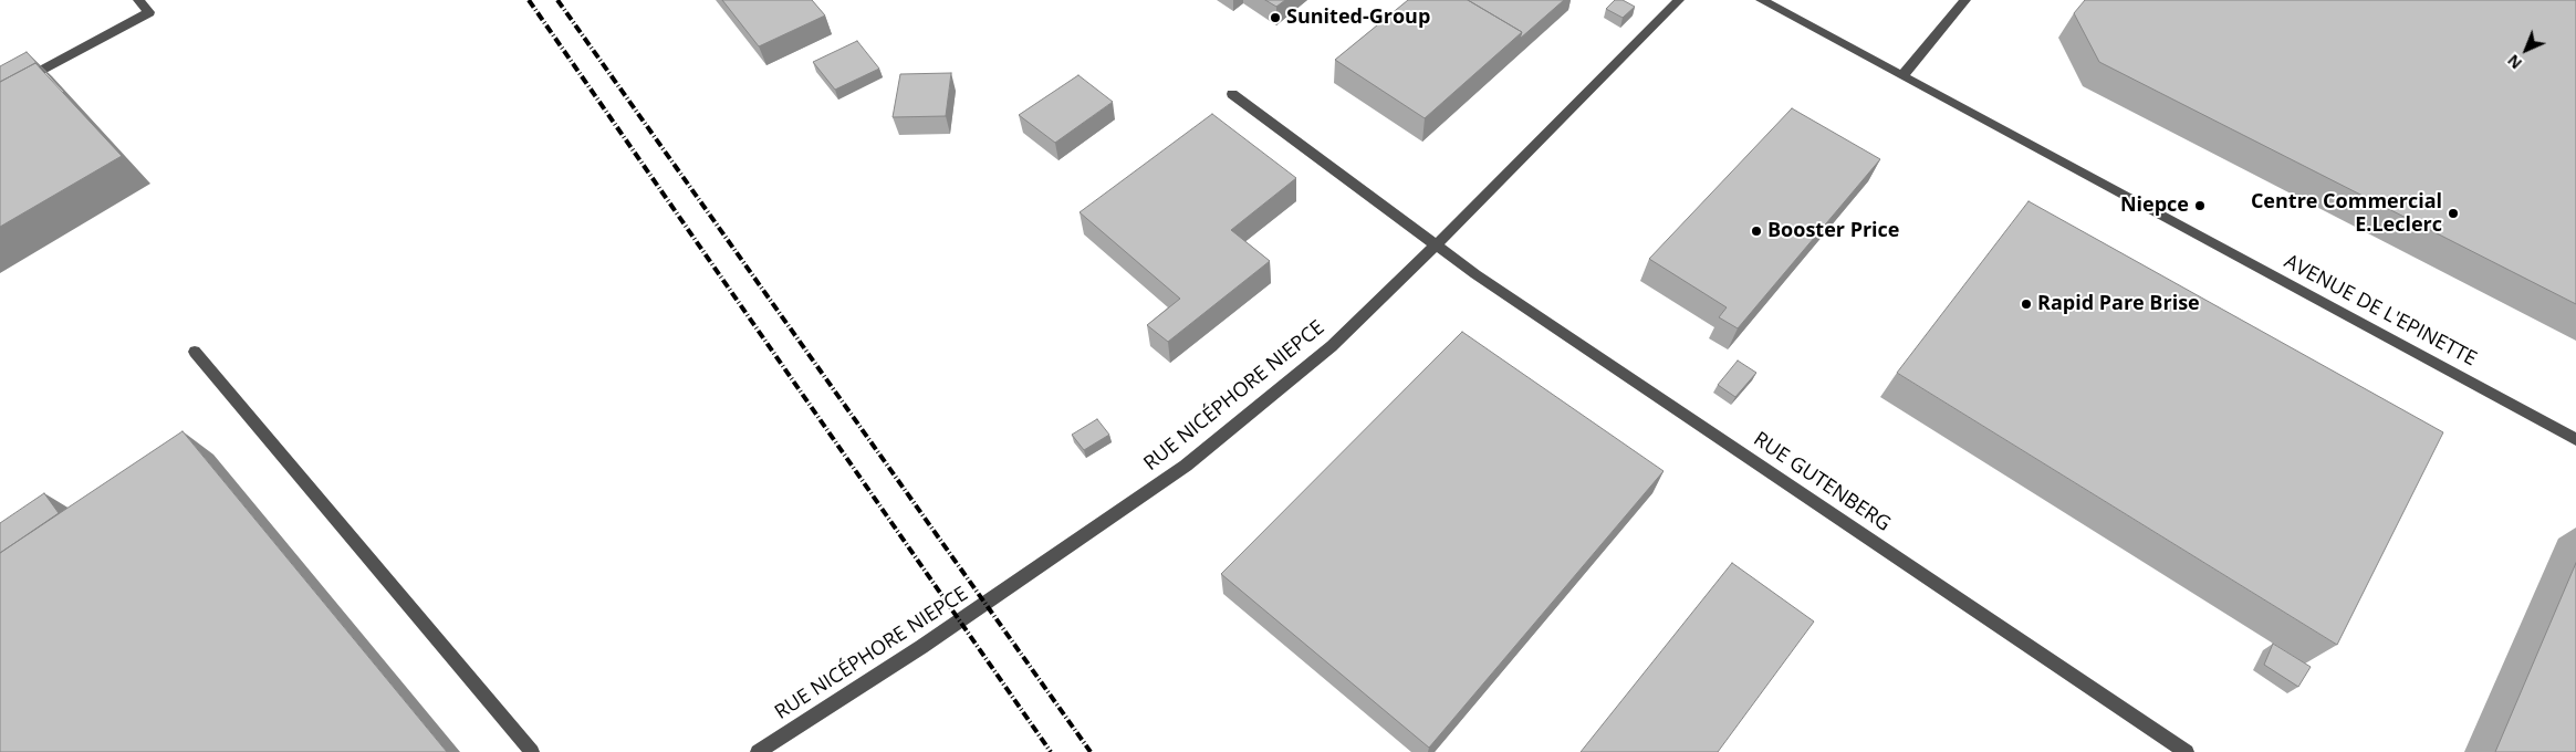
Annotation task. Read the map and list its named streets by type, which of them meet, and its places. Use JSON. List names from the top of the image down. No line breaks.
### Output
{"streets":{"street":["AVENUE DE L'EPINETTE","RUE NICÉPHORE NIEPCE","RUE GUTENBERG"]},"crossings":[["RUE NICÉPHORE NIEPCE","RUE GUTENBERG"]],"places":["Sunited-Group","Niepce","Centre Commercial E.Leclerc","Booster Price","Rapid Pare Brise"],"north":"bottom left"}
